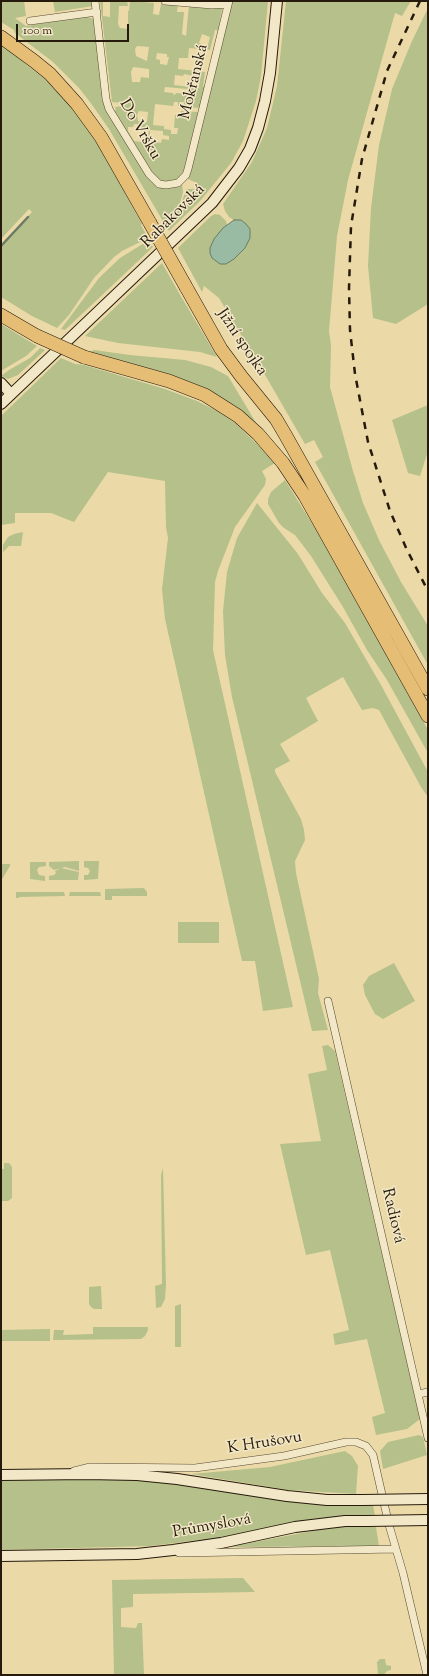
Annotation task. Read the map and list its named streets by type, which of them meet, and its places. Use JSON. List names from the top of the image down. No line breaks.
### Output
{"streets":{"highway":["Jižní spojka"],"main road":["Rabakovská","Průmyslová"],"street":["Mokřanská","Do Vršku","Radiová","K Hrušovu"]},"crossings":[["Mokřanská","Do Vršku"],["K Hrušovu","Průmyslová"]],"scale_bar":"100 m"}
